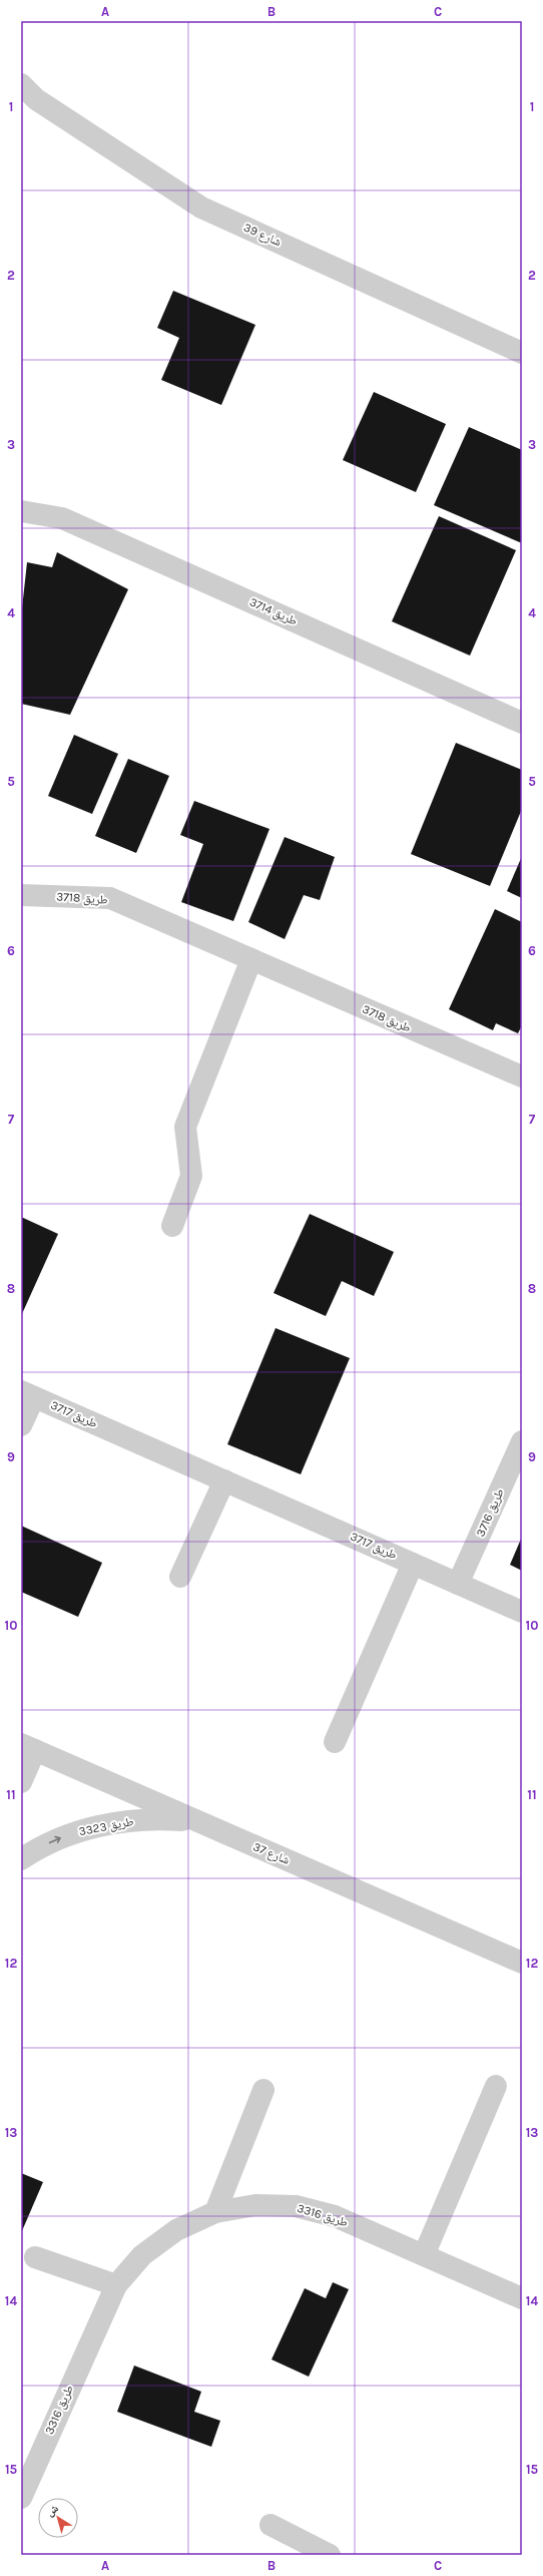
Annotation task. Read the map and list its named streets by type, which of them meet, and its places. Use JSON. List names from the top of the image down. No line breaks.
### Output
{"streets":{"street":["شارع 39","طريق 3714","طريق 3718","طريق 3717","طريق 3716","طريق 3323","شارع 37","طريق 3316"]},"crossings":[["طريق 3717","طريق 3716"],["طريق 3323","شارع 37"]],"one_way":["طريق 3323"],"north":"top left","grid":{"columns":["A","B","C"],"rows":["1","2","3","4","5","6","7","8","9","10","11","12","13","14","15"]}}
